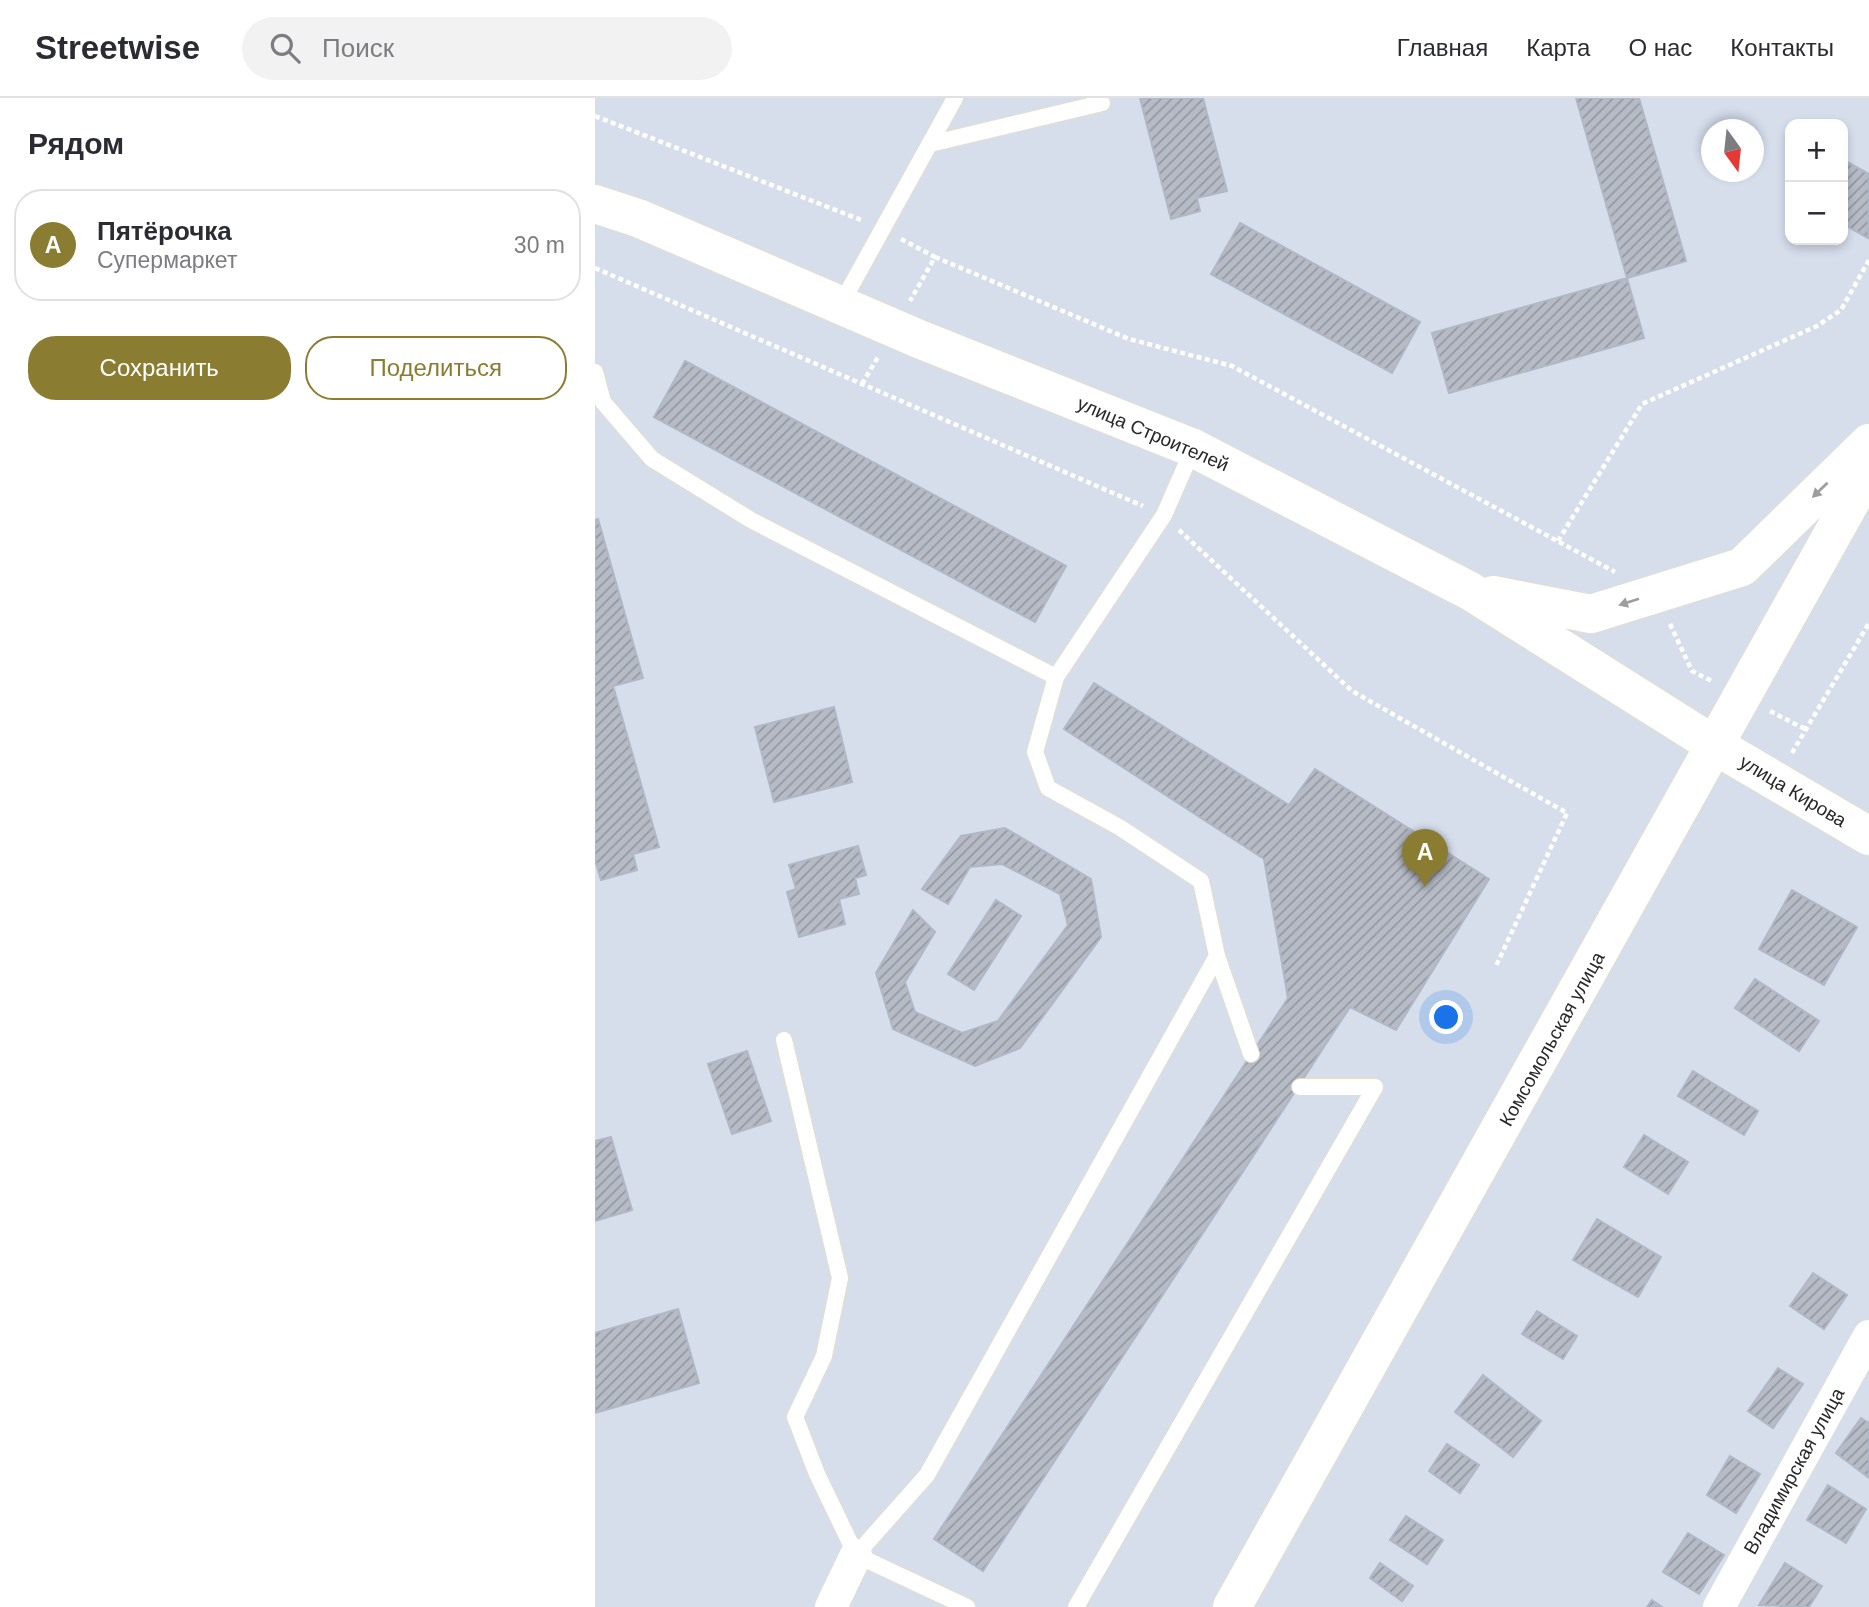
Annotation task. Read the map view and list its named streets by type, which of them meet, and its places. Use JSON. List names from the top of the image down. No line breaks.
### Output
{"streets":{"main road":["улица Строителей","улица Кирова","Комсомольская улица"],"street":["Владимирская улица"]},"crossings":[["улица Строителей","улица Кирова"],["улица Строителей","Комсомольская улица"],["улица Кирова","Комсомольская улица"]],"north":"bottom","page":{"header":"Streetwise","search":"Поиск","nav":["Главная","Карта","О нас","Контакты"],"heading":"Рядом","map_buttons":["+","−"],"list":[{"mark":"A","name":"Пятёрочка","note":"Супермаркет","value":"30 m"}],"buttons":["Сохранить","Поделиться"],"pins":"A"}}
